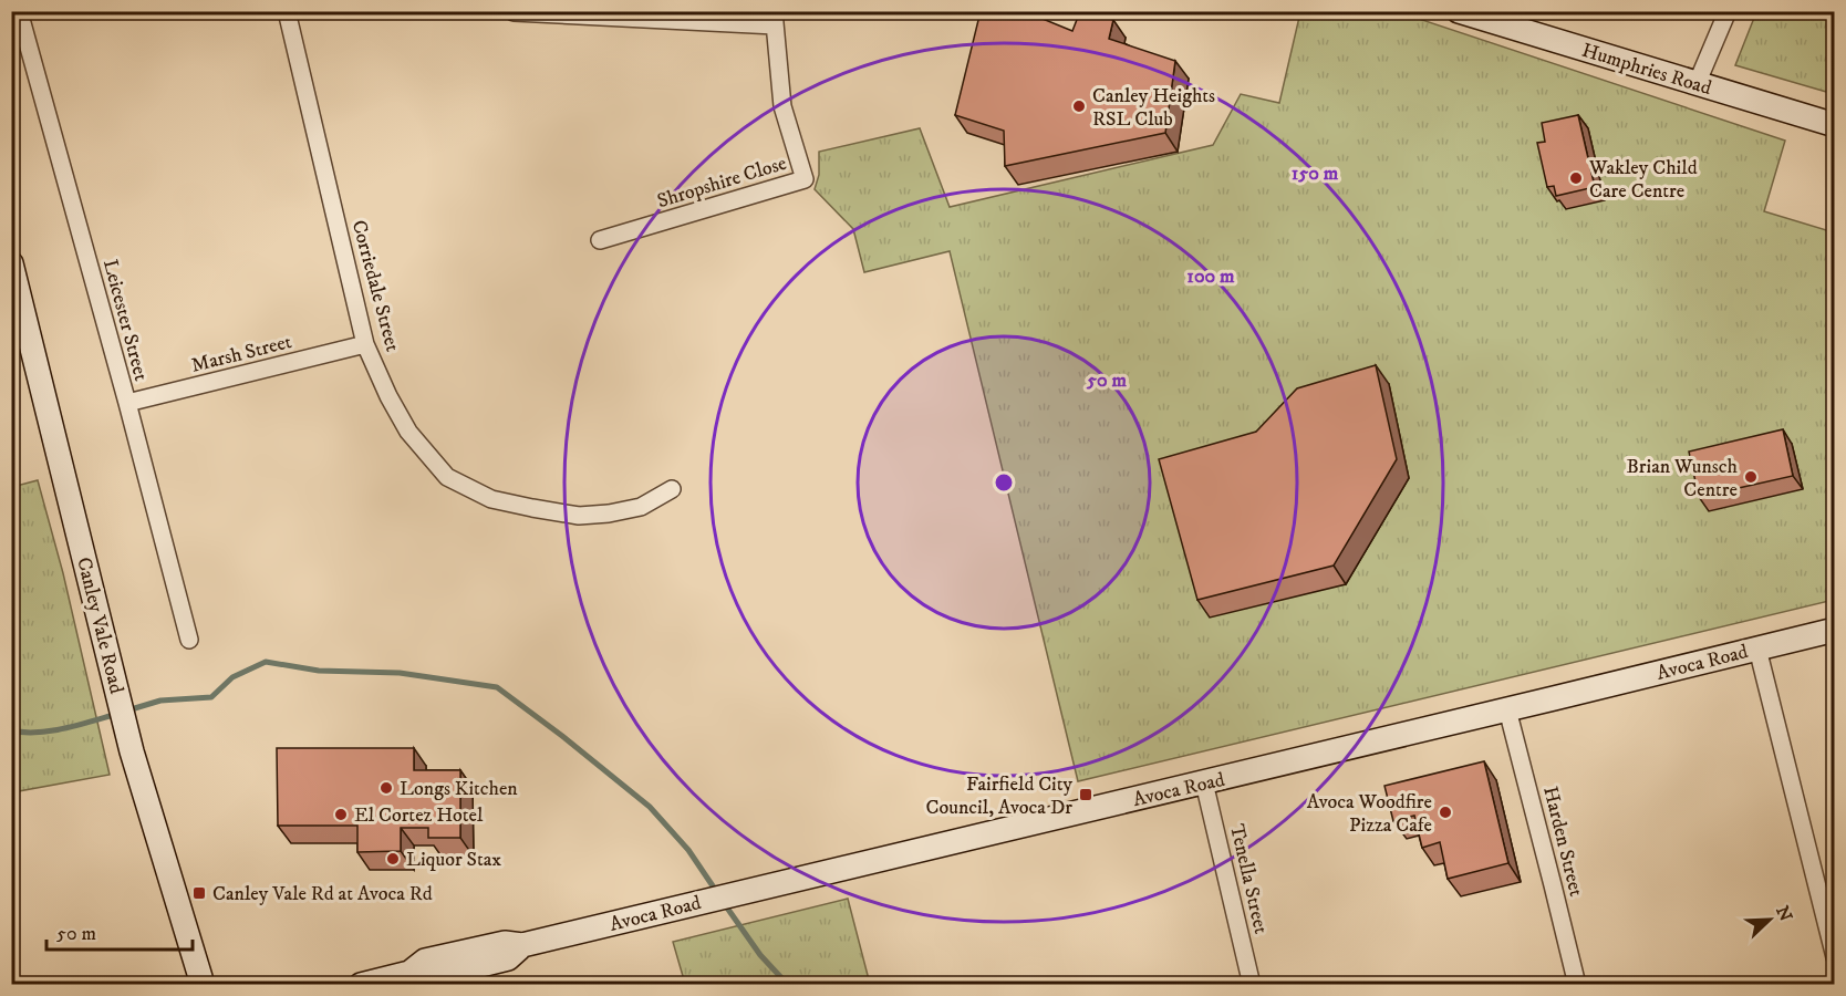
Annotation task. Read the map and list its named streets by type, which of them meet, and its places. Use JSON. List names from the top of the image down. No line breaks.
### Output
{"streets":{"main road":["Humphries Road","Canley Vale Road","Avoca Road"],"street":["Shropshire Close","Corriedale Street","Leicester Street","Marsh Street","Harden Street","Tenella Street"]},"crossings":[["Corriedale Street","Marsh Street"],["Leicester Street","Marsh Street"],["Avoca Road","Harden Street"],["Avoca Road","Tenella Street"]],"places":{"other":["Canley Heights RSL Club","Wakley Child Care Centre","Brian Wunsch Centre","Longs Kitchen","Avoca Woodfire Pizza Cafe","El Cortez Hotel","Liquor Stax"],"transit":["Fairfield City Council, Avoca Dr","Canley Vale Rd at Avoca Rd"]},"scale_bar":"50 m","north":"top right","rings":["150 m","100 m","50 m"]}
